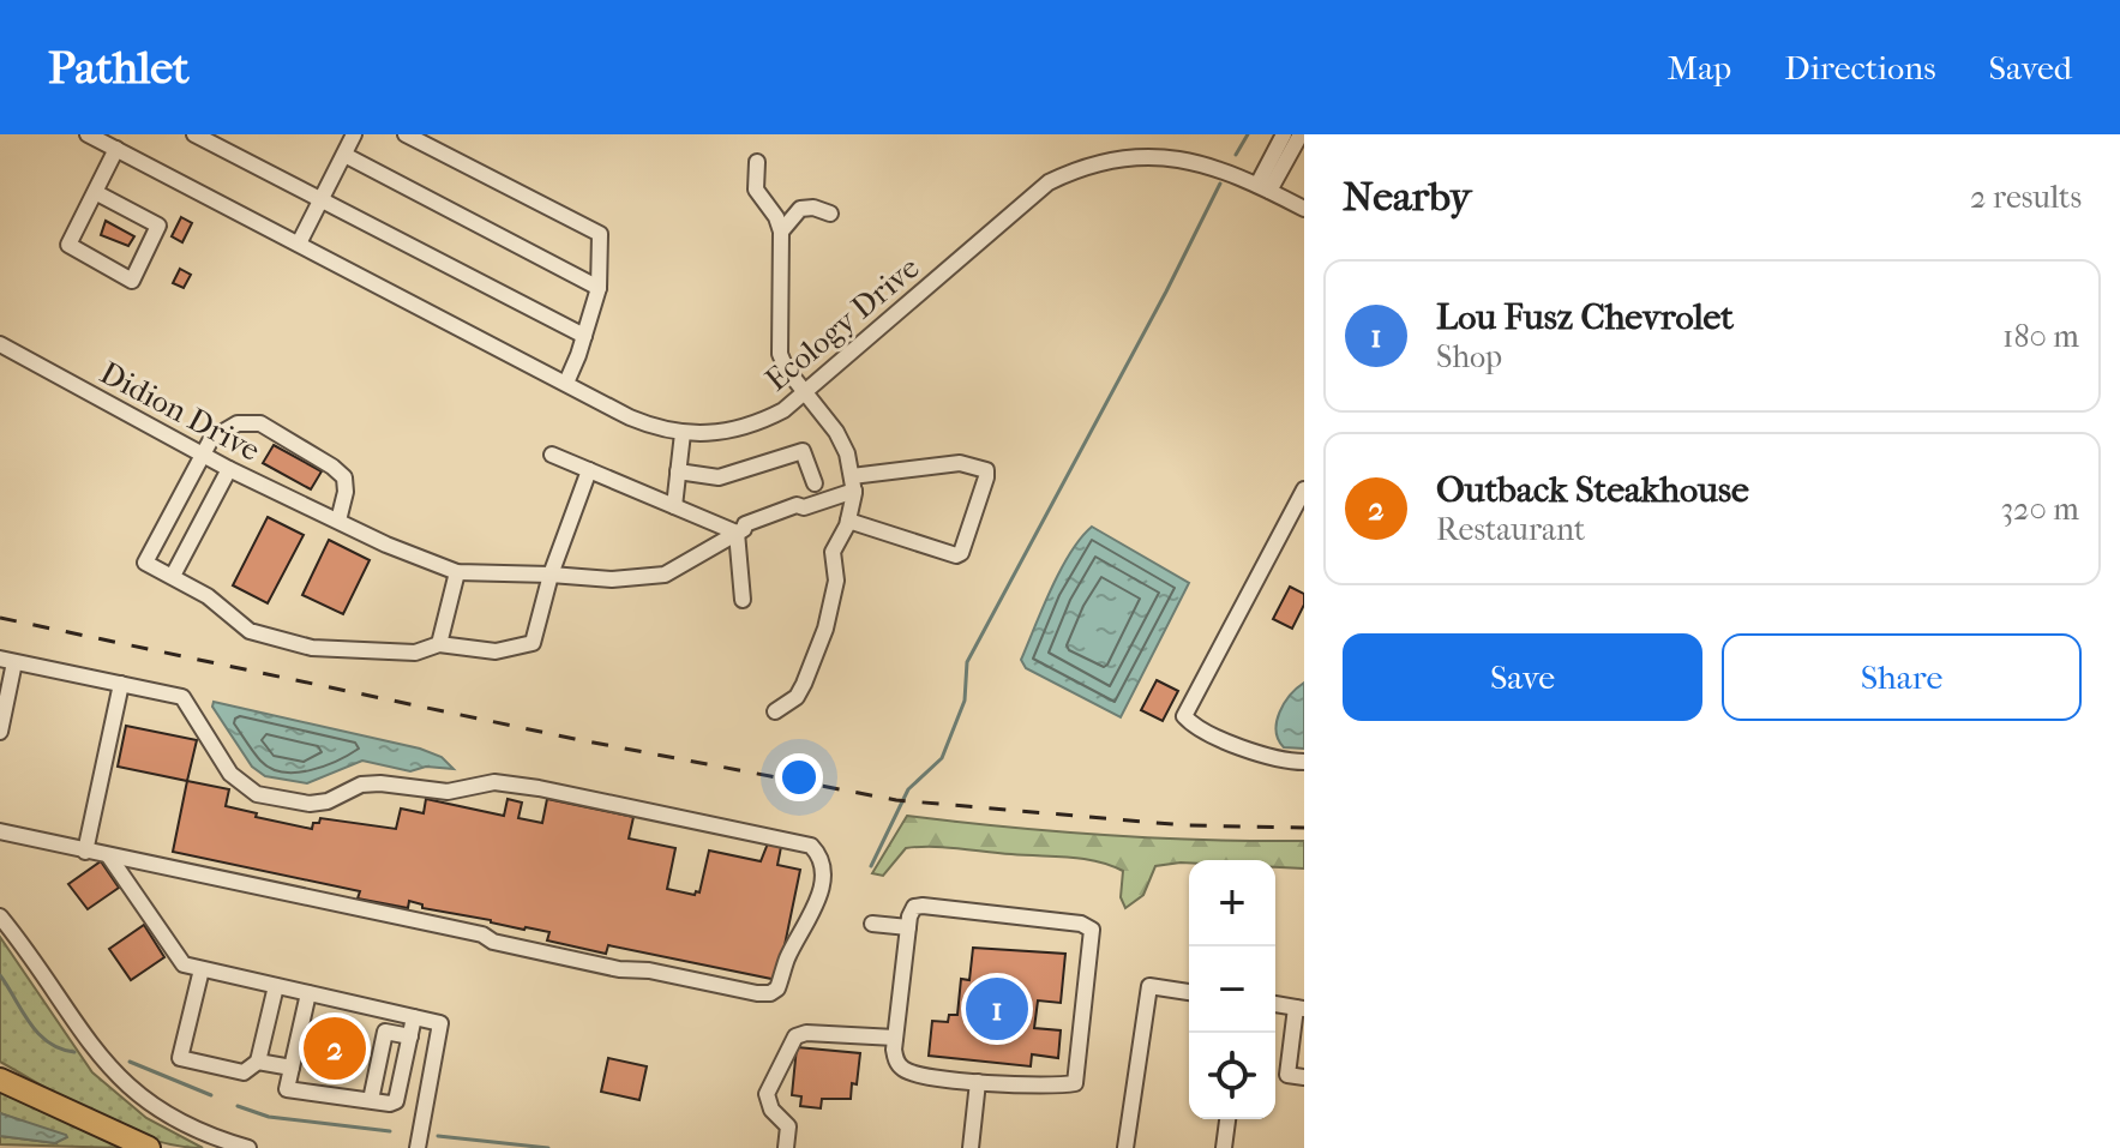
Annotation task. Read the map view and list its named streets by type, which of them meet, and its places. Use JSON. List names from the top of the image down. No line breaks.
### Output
{"streets":{"street":["Ecology Drive","Didion Drive"]},"page":{"header":"Pathlet","nav":["Map","Directions","Saved"],"heading":["Nearby","2 results"],"list":[{"mark":"1","name":"Lou Fusz Chevrolet","note":"Shop","value":"180 m"},{"mark":"2","name":"Outback Steakhouse","note":"Restaurant","value":"320 m"}],"buttons":["Save","Share"],"map_buttons":["+","−"],"pins":["1","2"]}}
